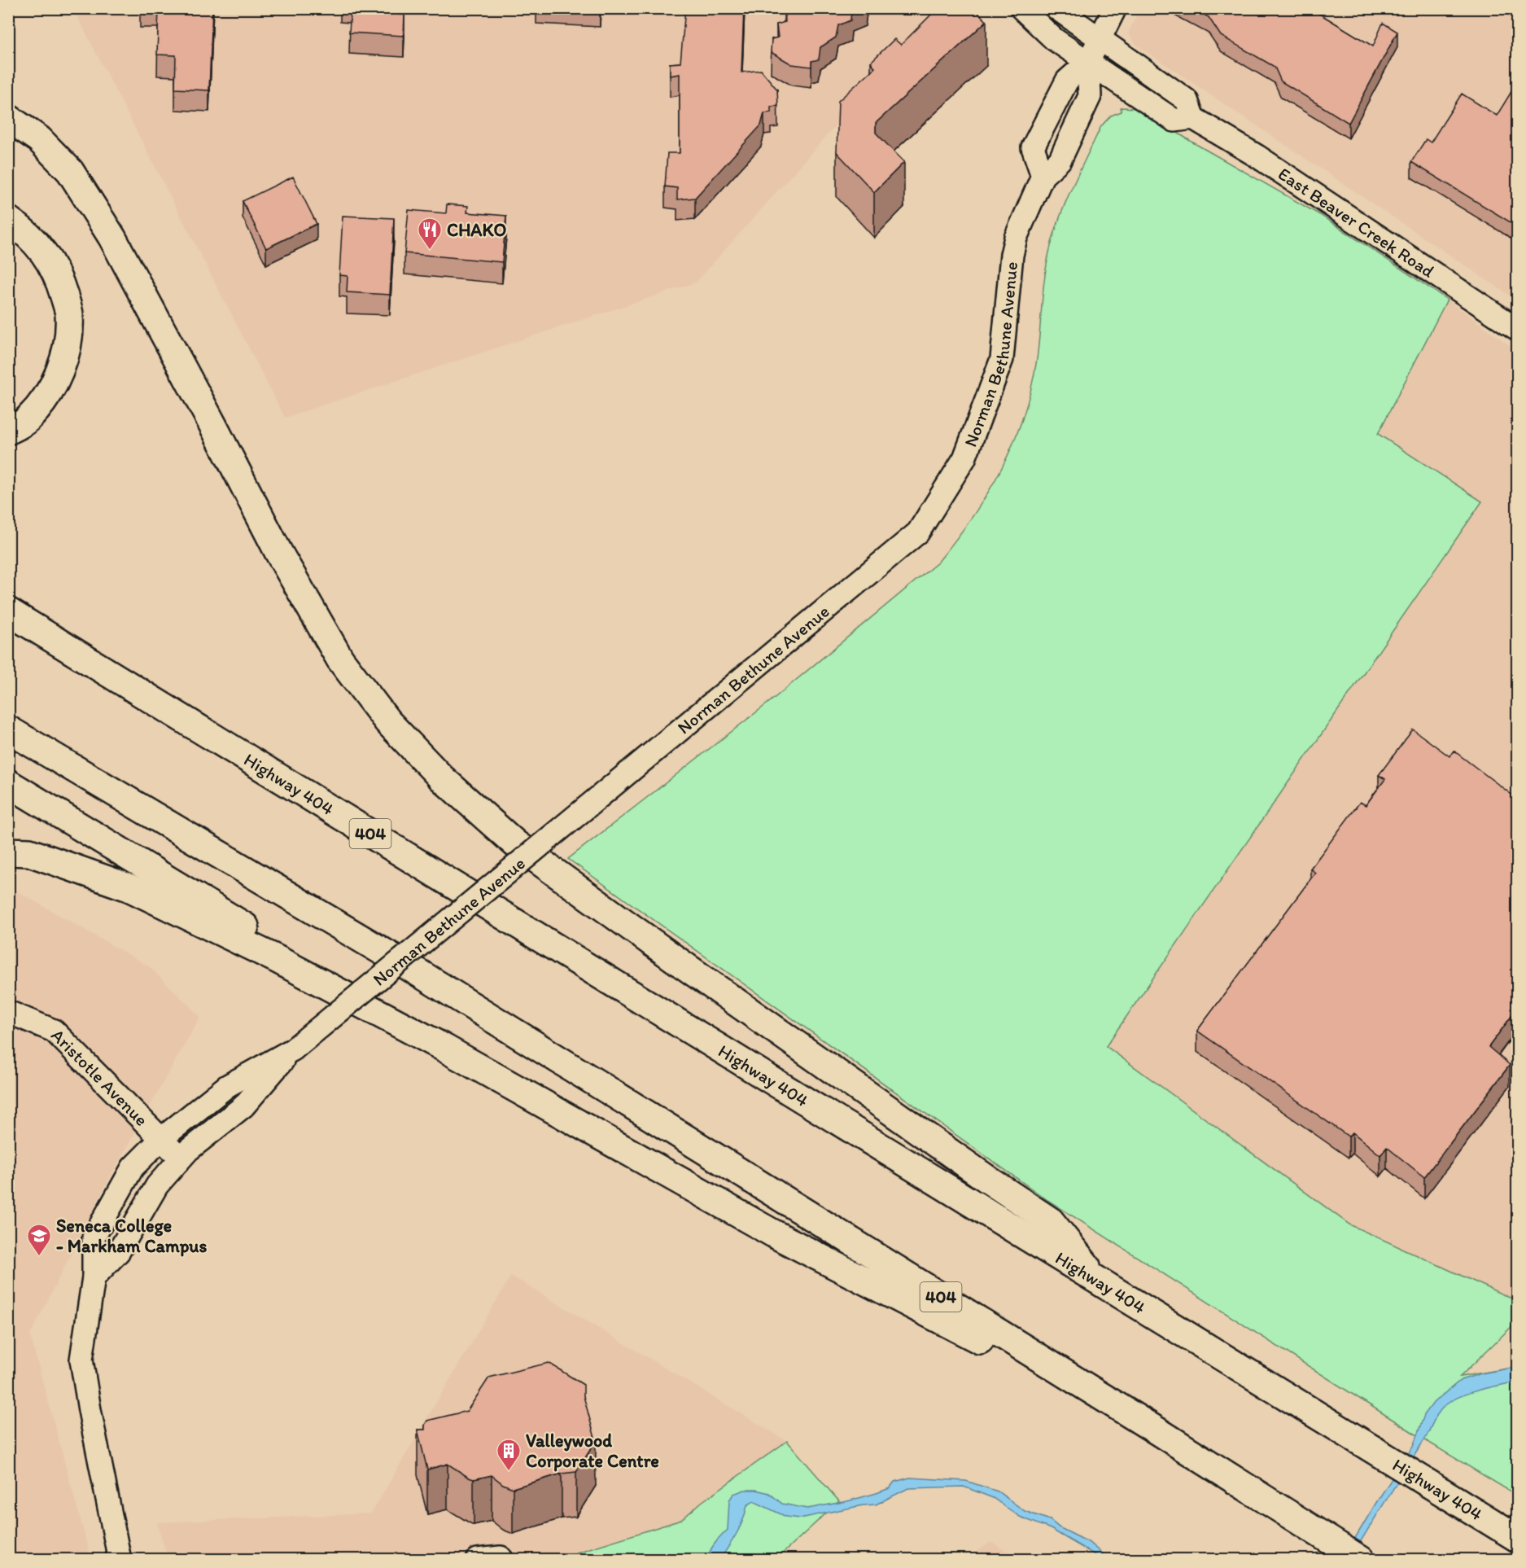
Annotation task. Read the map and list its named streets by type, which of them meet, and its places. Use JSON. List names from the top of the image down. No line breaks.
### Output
{"streets":{"highway":["Highway 404","404"],"street":["East Beaver Creek Road","Norman Bethune Avenue","Aristotle Avenue"]},"crossings":[["East Beaver Creek Road","Norman Bethune Avenue"],["Norman Bethune Avenue","Aristotle Avenue"]],"places":{"restaurant":["CHAKO"],"school or university":["Seneca College - Markham Campus"],"building":["Valleywood Corporate Centre"]}}
